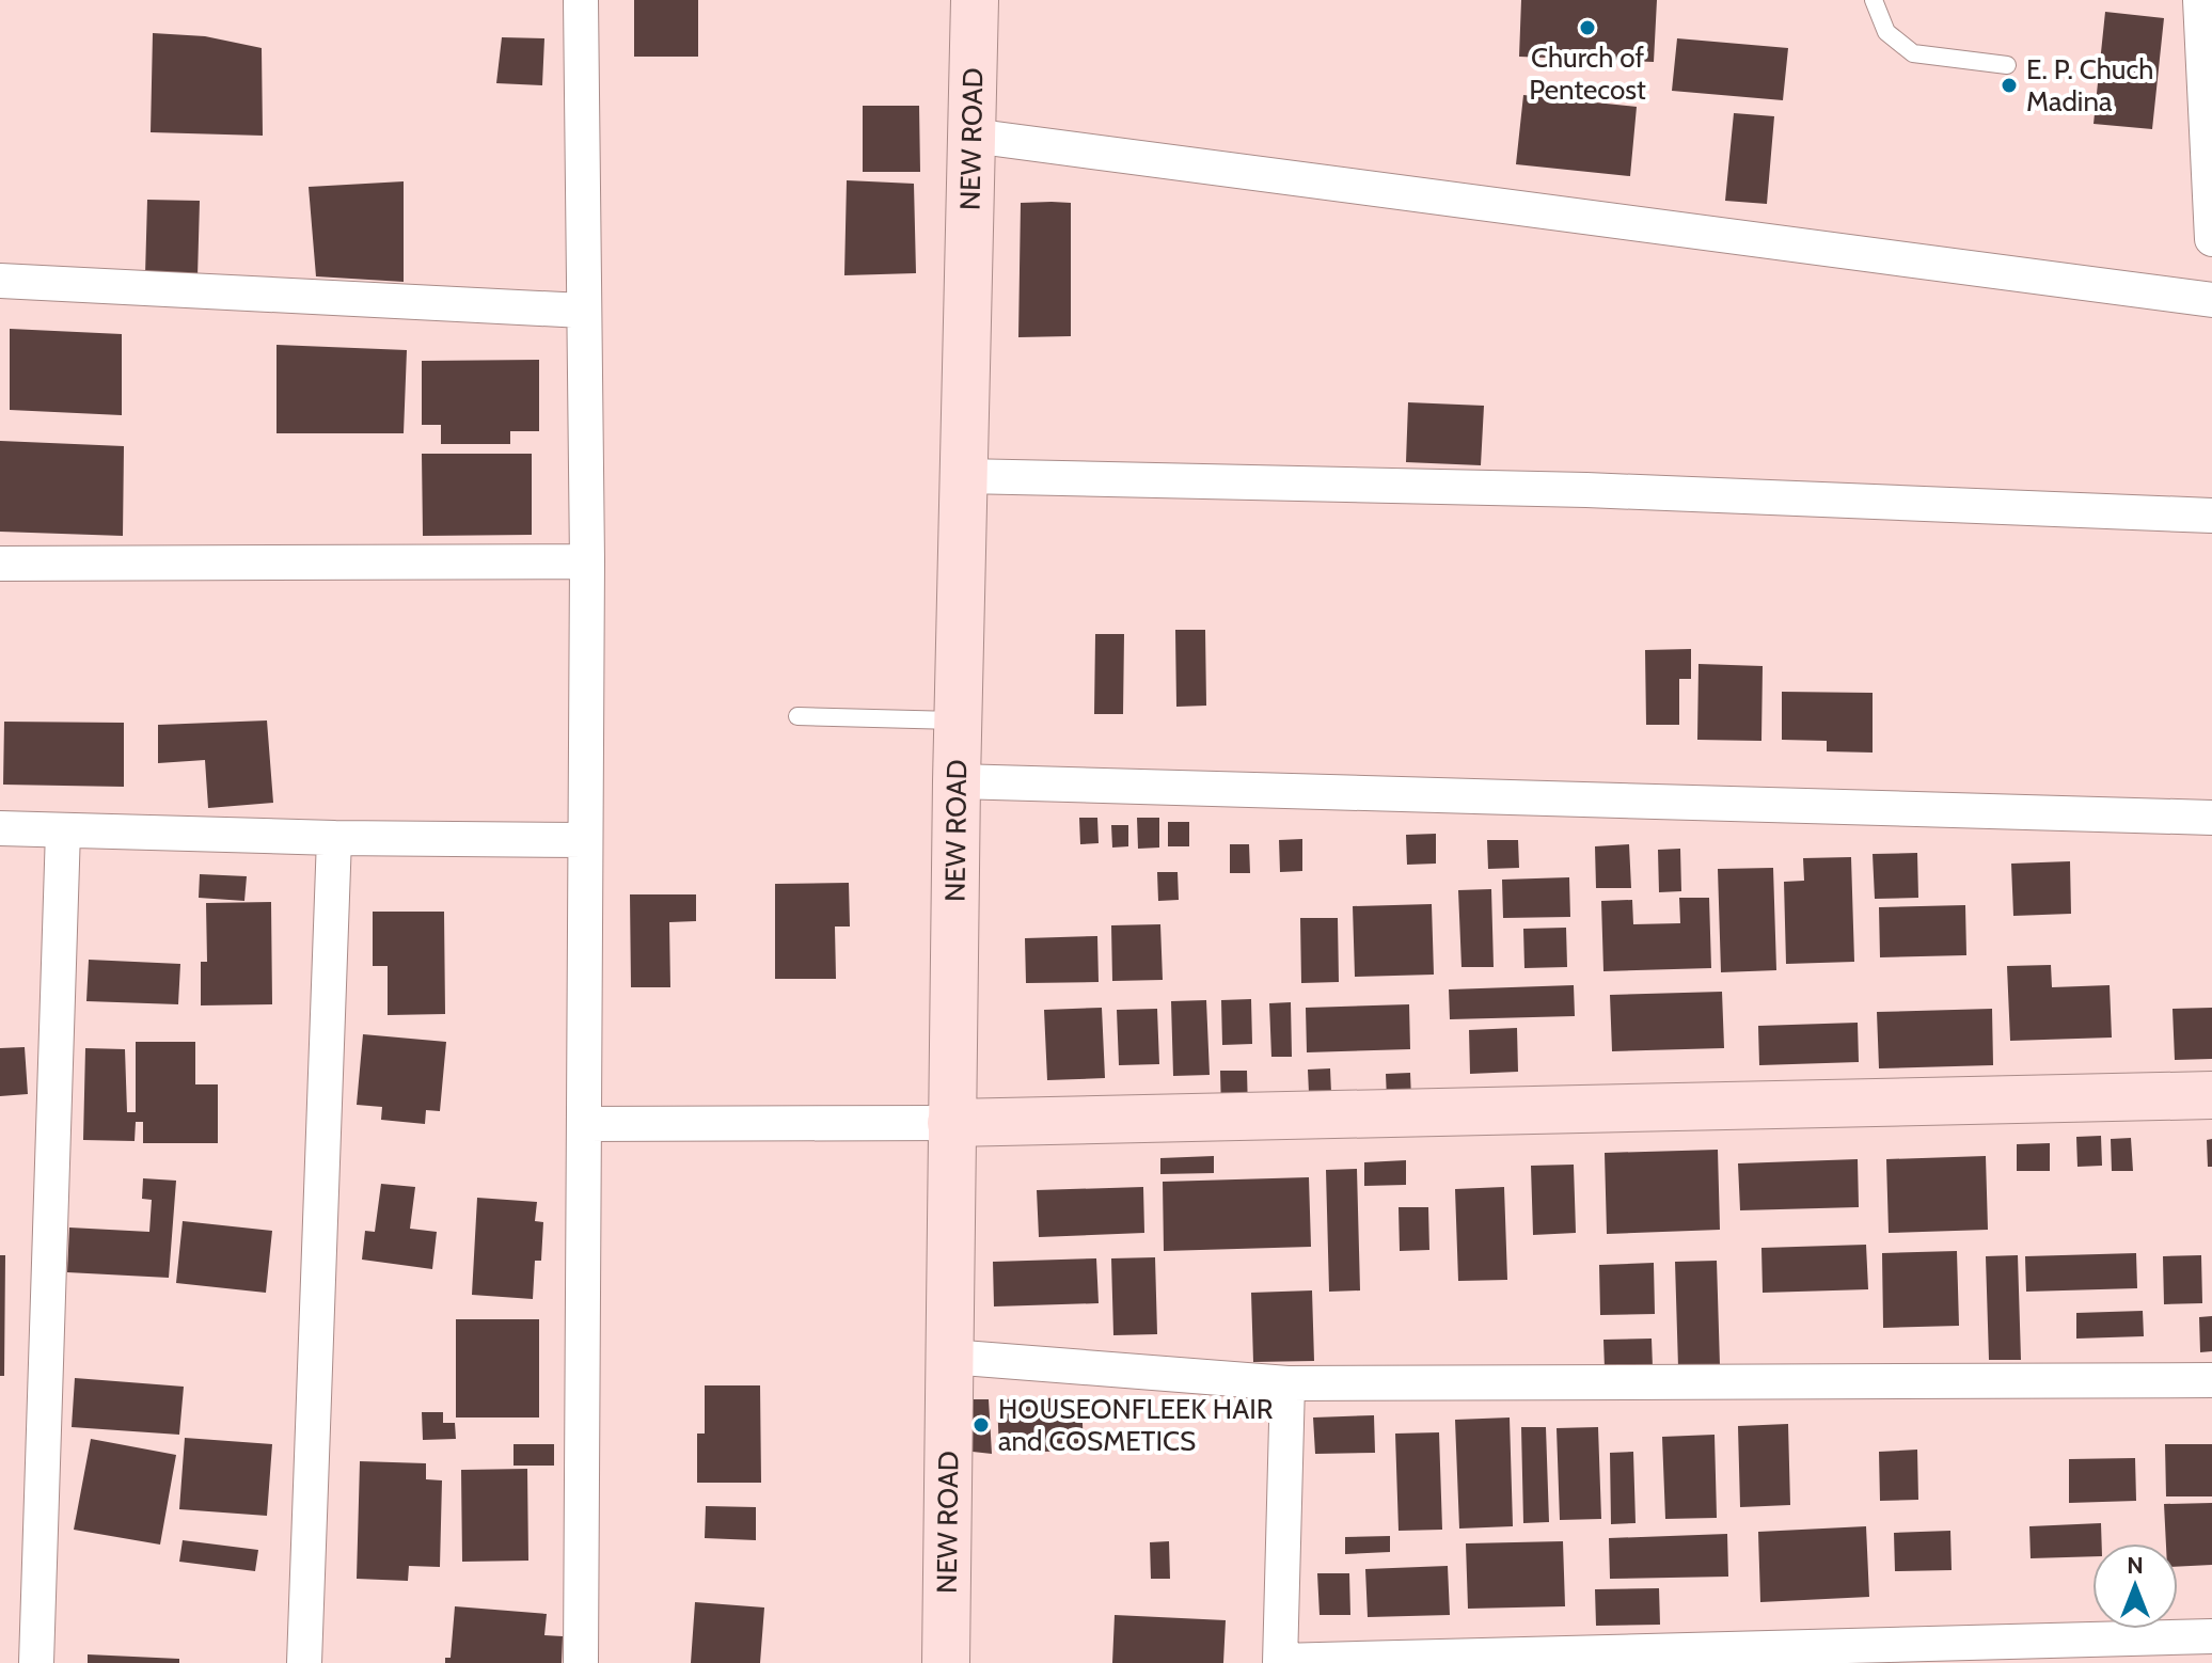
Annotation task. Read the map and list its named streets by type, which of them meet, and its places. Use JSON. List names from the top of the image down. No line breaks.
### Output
{"streets":{"street":["NEW ROAD"]},"places":["Church of Pentecost","E. P. Chuch Madina","HOUSEONFLEEK HAIR and COSMETICS"],"north":"top"}
